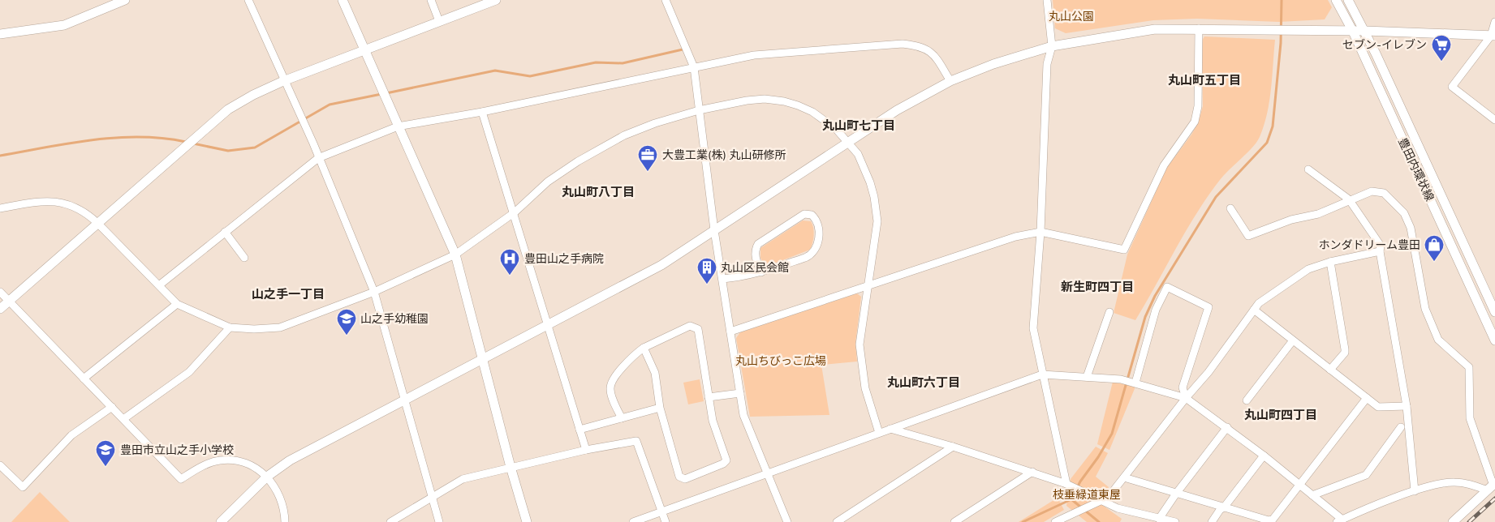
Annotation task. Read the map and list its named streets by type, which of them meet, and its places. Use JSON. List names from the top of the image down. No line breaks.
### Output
{"streets":{"street":["豊田内環状線"]},"districts":["丸山町五丁目","丸山町七丁目","丸山町八丁目","新生町四丁目","山之手一丁目","丸山町六丁目","丸山町四丁目"],"parks":["丸山公園","丸山ちびっこ広場","枝垂緑道東屋"],"places":{"supermarket":["セブン-イレブン"],"office":["大豊工業(株) 丸山研修所"],"shop":["ホンダドリーム豊田"],"hospital":["豊田山之手病院"],"building":["丸山区民会館"],"school or university":["山之手幼稚園","豊田市立山之手小学校"]}}
